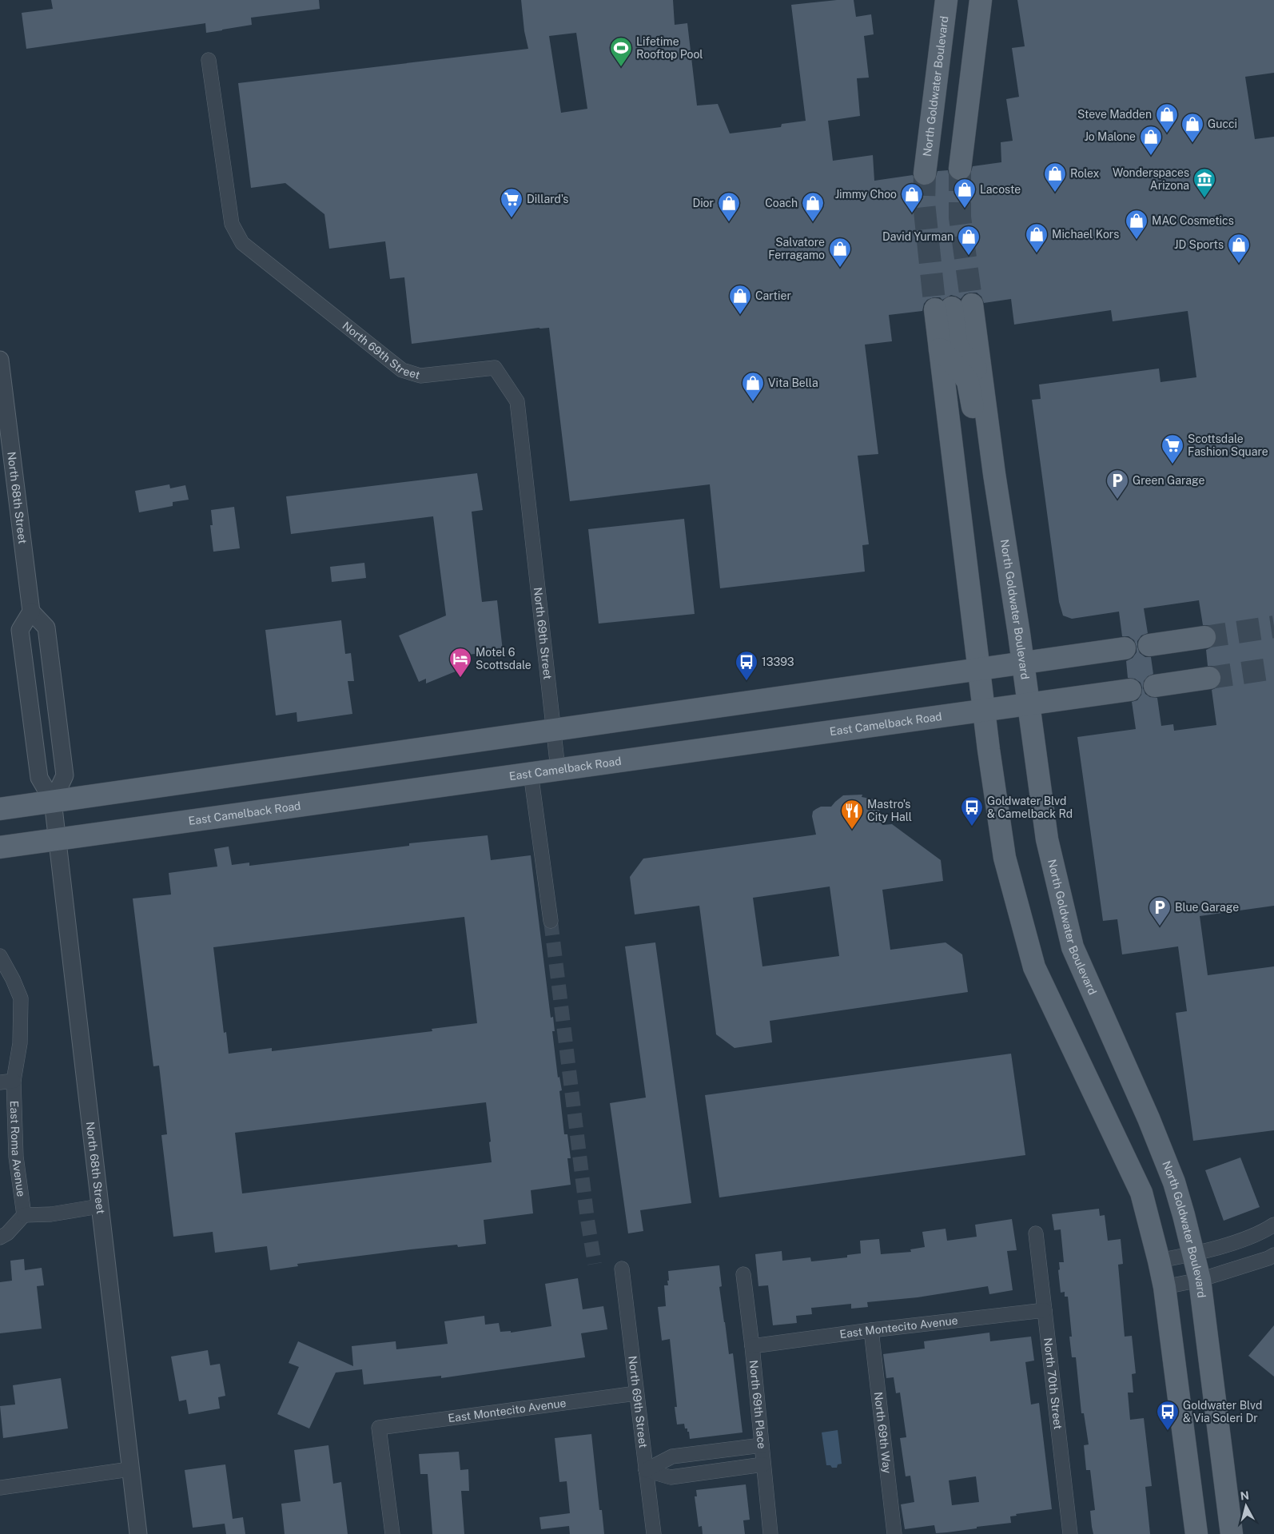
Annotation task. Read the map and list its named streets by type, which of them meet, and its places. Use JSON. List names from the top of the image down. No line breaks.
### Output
{"streets":{"main road":["North Goldwater Boulevard","East Camelback Road"],"street":["North 69th Street","North 68th Street","East Roma Avenue","East Montecito Avenue","North 70th Street","North 69th Place","North 69th Way"]},"crossings":[["North Goldwater Boulevard","East Camelback Road"],["North 69th Street","East Camelback Road"],["North 69th Street","East Montecito Avenue"],["North 68th Street","East Camelback Road"],["East Montecito Avenue","North 70th Street"],["East Montecito Avenue","North 69th Place"],["East Montecito Avenue","North 69th Way"]],"places":{"sports":["Lifetime Rooftop Pool"],"shop":["Steve Madden","Gucci","Jo Malone","Rolex","Lacoste","Jimmy Choo","Dior","Coach","MAC Cosmetics","Michael Kors","David Yurman","JD Sports","Salvatore Ferragamo","Cartier","Vita Bella"],"museum":["Wonderspaces Arizona"],"supermarket":["Dillard's","Scottsdale Fashion Square"],"parking":["Green Garage","Blue Garage"],"hotel":["Motel 6 Scottsdale"],"bus stop":["13393","Goldwater Blvd & Camelback Rd","Goldwater Blvd & Via Soleri Dr"],"restaurant":["Mastro's City Hall"]},"north":"top"}
